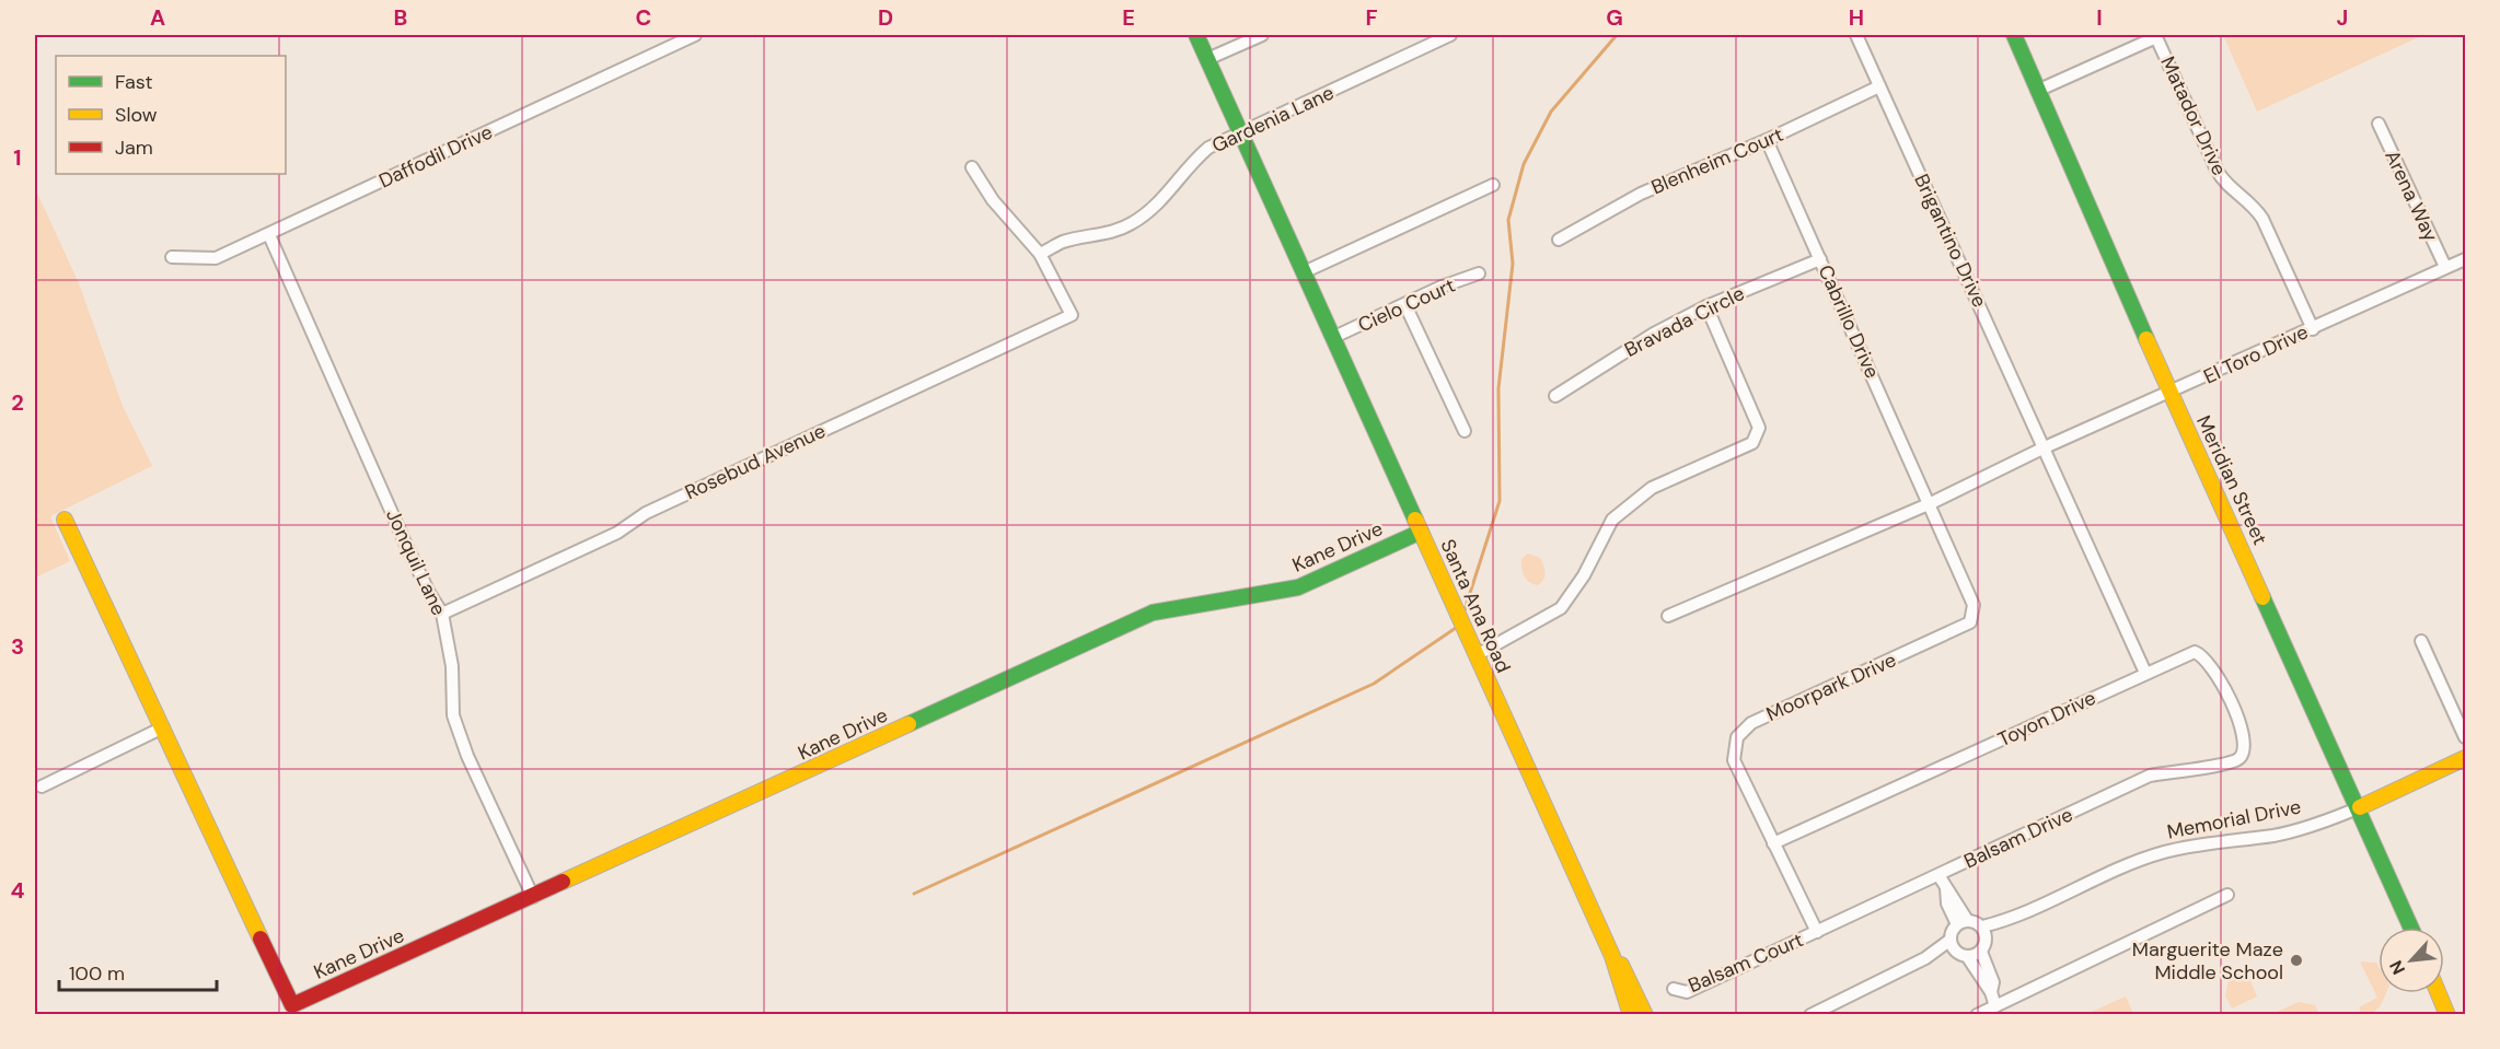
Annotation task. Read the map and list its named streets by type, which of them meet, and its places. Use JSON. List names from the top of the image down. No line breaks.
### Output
{"streets":{"street":["Matador Drive","Gardenia Lane","Daffodil Drive","Blenheim Court","Arena Way","Brigantino Drive","Cielo Court","Bravada Circle","Cabrillo Drive","El Toro Drive","Rosebud Avenue","Meridian Street","Kane Drive","Jonquil Lane","Santa Ana Road","Moorpark Drive","Toyon Drive","Memorial Drive","Balsam Drive","Balsam Court"]},"crossings":[["Matador Drive","El Toro Drive"],["Gardenia Lane","Rosebud Avenue"],["Gardenia Lane","Santa Ana Road"],["Daffodil Drive","Jonquil Lane"],["Blenheim Court","Brigantino Drive"],["Blenheim Court","Cabrillo Drive"],["Arena Way","El Toro Drive"],["Brigantino Drive","El Toro Drive"],["Brigantino Drive","Toyon Drive"],["Cielo Court","Santa Ana Road"],["Bravada Circle","Cabrillo Drive"],["Cabrillo Drive","Moorpark Drive"],["El Toro Drive","Meridian Street"],["Rosebud Avenue","Jonquil Lane"],["Meridian Street","Memorial Drive"],["Kane Drive","Jonquil Lane"],["Kane Drive","Santa Ana Road"],["Moorpark Drive","Toyon Drive"],["Moorpark Drive","Balsam Drive"],["Moorpark Drive","Balsam Court"],["Toyon Drive","Balsam Drive"],["Balsam Drive","Balsam Court"]],"places":["Marguerite Maze Middle School"],"legend":["Fast","Slow","Jam"],"scale_bar":"100 m","north":"bottom left","grid":{"columns":["A","B","C","D","E","F","G","H","I","J"],"rows":["1","2","3","4"]}}
